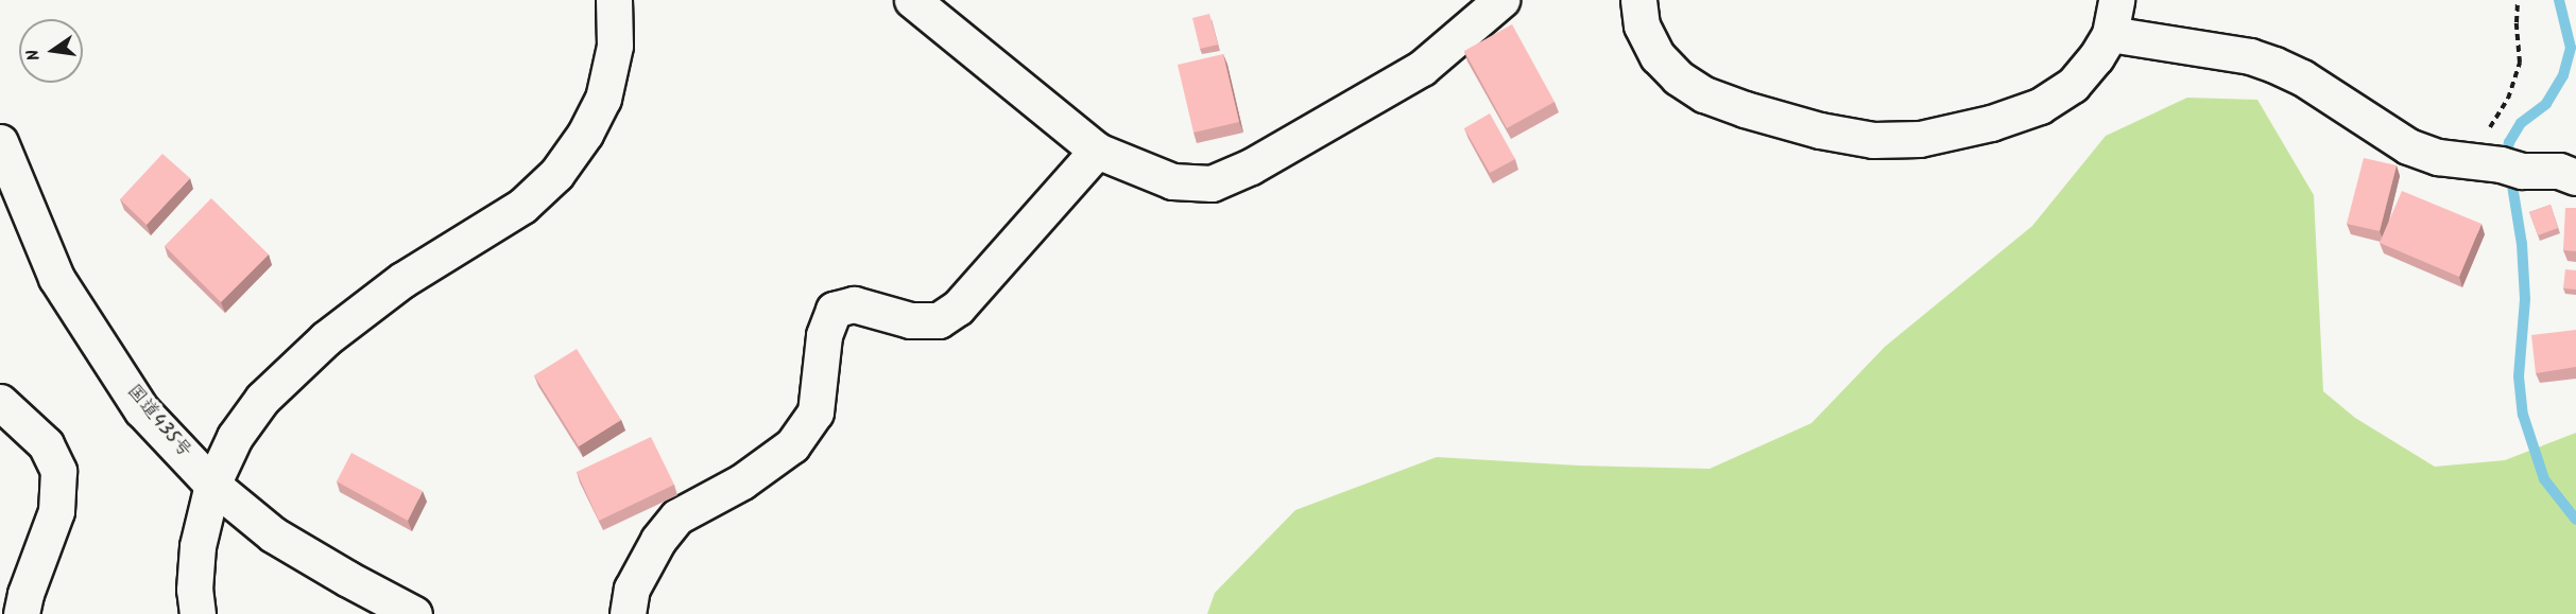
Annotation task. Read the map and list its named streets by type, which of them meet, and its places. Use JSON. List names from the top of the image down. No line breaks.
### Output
{"streets":{"main road":["国道435号"]},"north":"left"}
